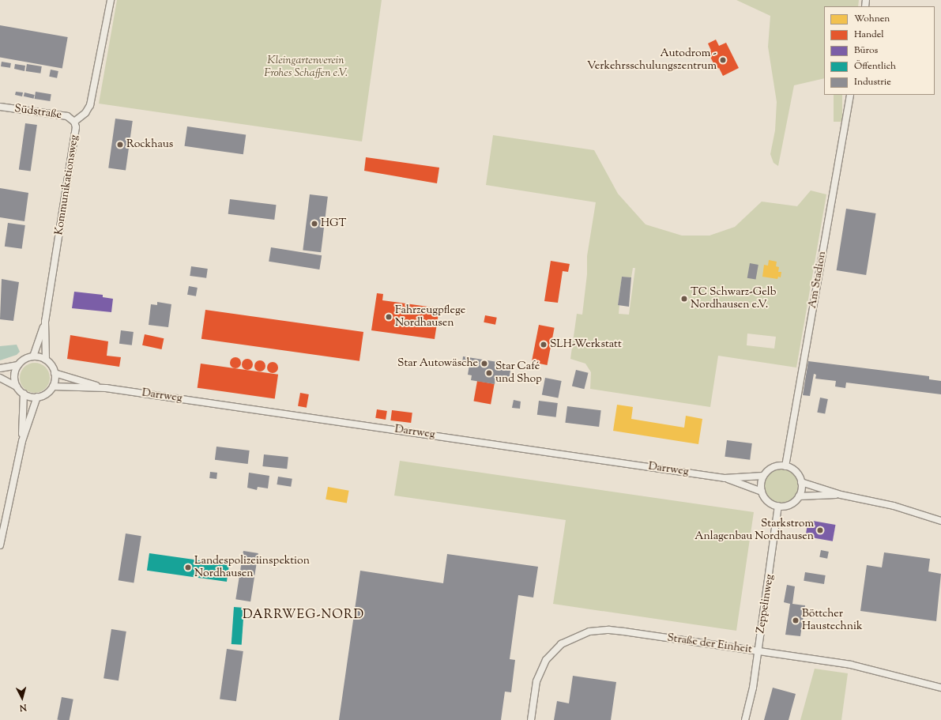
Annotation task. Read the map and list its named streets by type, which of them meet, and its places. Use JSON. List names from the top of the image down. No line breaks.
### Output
{"streets":{"street":["Südstraße","Kommunikationsweg","Am Stadion","Darrweg","Zeppelinweg","Straße der Einheit"]},"crossings":[["Südstraße","Kommunikationsweg"],["Kommunikationsweg","Darrweg"],["Am Stadion","Darrweg"],["Am Stadion","Zeppelinweg"],["Darrweg","Zeppelinweg"],["Zeppelinweg","Straße der Einheit"]],"districts":["DARRWEG-NORD"],"parks":["Kleingartenverein Frohes Schaffen e.V."],"places":["Autodrom - Verkehrsschulungszentrum","Rockhaus","HGT","TC Schwarz-Gelb Nordhausen e.V.","Fahrzeugpflege Nordhausen","SLH-Werkstatt","Star Autowäsche","Star Café und Shop","Starkstrom Anlagenbau Nordhausen","Landespolizeiinspektion Nordhausen","Böttcher Haustechnik"],"legend":["Wohnen","Handel","Büros","Öffentlich","Industrie"],"north":"bottom"}
